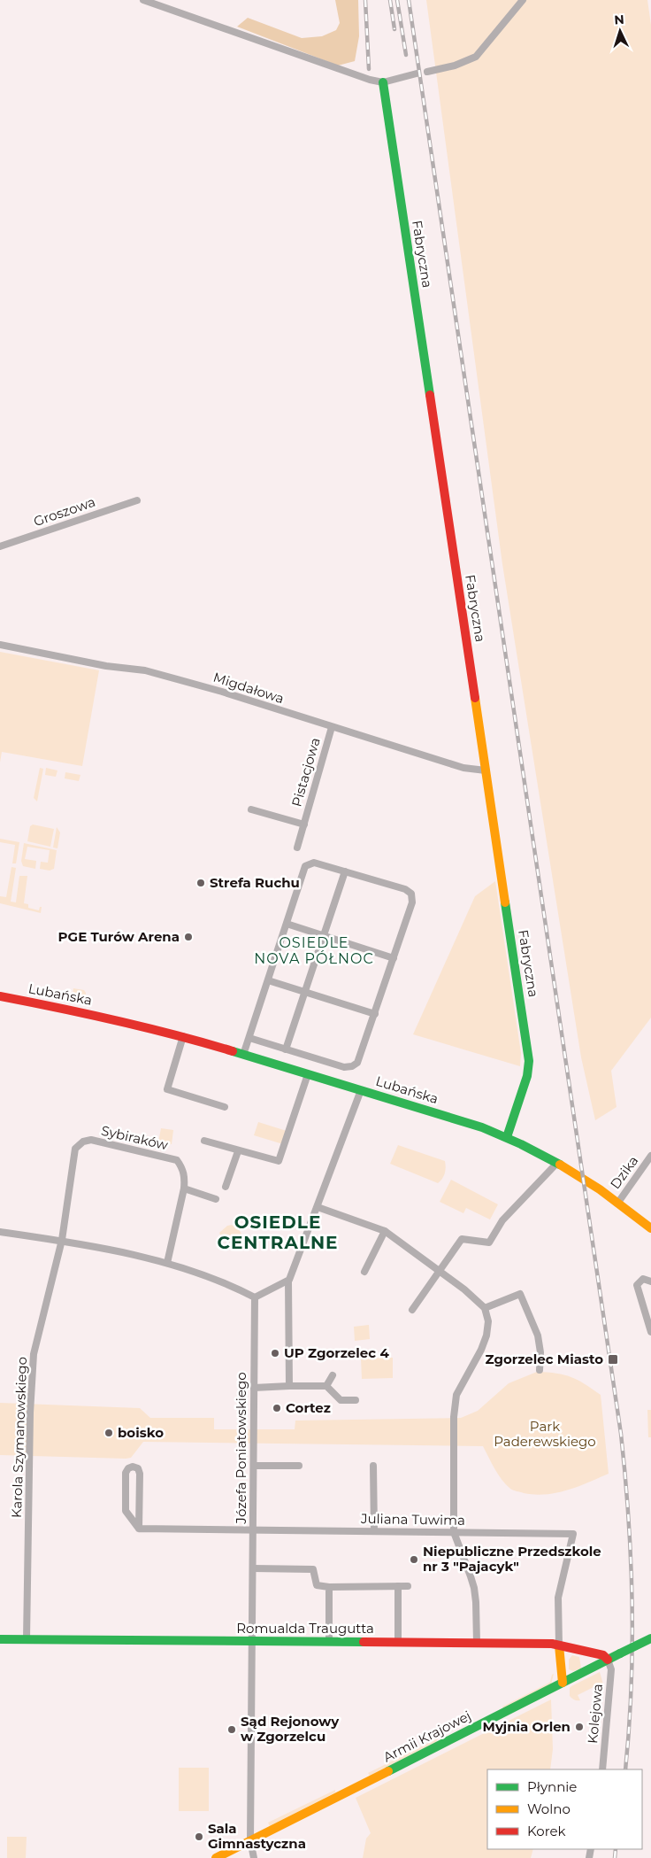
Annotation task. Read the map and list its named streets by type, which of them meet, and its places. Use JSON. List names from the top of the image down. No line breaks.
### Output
{"streets":{"street":["Fabryczna","Groszowa","Migdałowa","Pistacjowa","Lubańska","Sybiraków","Dzika","Karola Szymanowskiego","Józefa Poniatowskiego","Juliana Tuwima","Romualda Traugutta","Kolejowa","Armii Krajowej"]},"crossings":[["Fabryczna","Migdałowa"],["Fabryczna","Lubańska"],["Migdałowa","Pistacjowa"],["Lubańska","Dzika"],["Sybiraków","Karola Szymanowskiego"],["Karola Szymanowskiego","Romualda Traugutta"],["Józefa Poniatowskiego","Juliana Tuwima"],["Józefa Poniatowskiego","Romualda Traugutta"],["Józefa Poniatowskiego","Armii Krajowej"],["Juliana Tuwima","Romualda Traugutta"],["Romualda Traugutta","Kolejowa"],["Romualda Traugutta","Armii Krajowej"],["Kolejowa","Armii Krajowej"]],"districts":["OSIEDLE NOVA PÓŁNOC","OSIEDLE CENTRALNE"],"parks":["Park Paderewskiego"],"places":{"other":["Strefa Ruchu","PGE Turów Arena","UP Zgorzelec 4","Cortez","boisko","Niepubliczne Przedszkole nr 3 \"Pajacyk\"","Myjnia Orlen","Sąd Rejonowy w Zgorzelcu","Sala Gimnastyczna"],"transit":["Zgorzelec Miasto"]},"legend":["Płynnie","Wolno","Korek"],"north":"top"}
